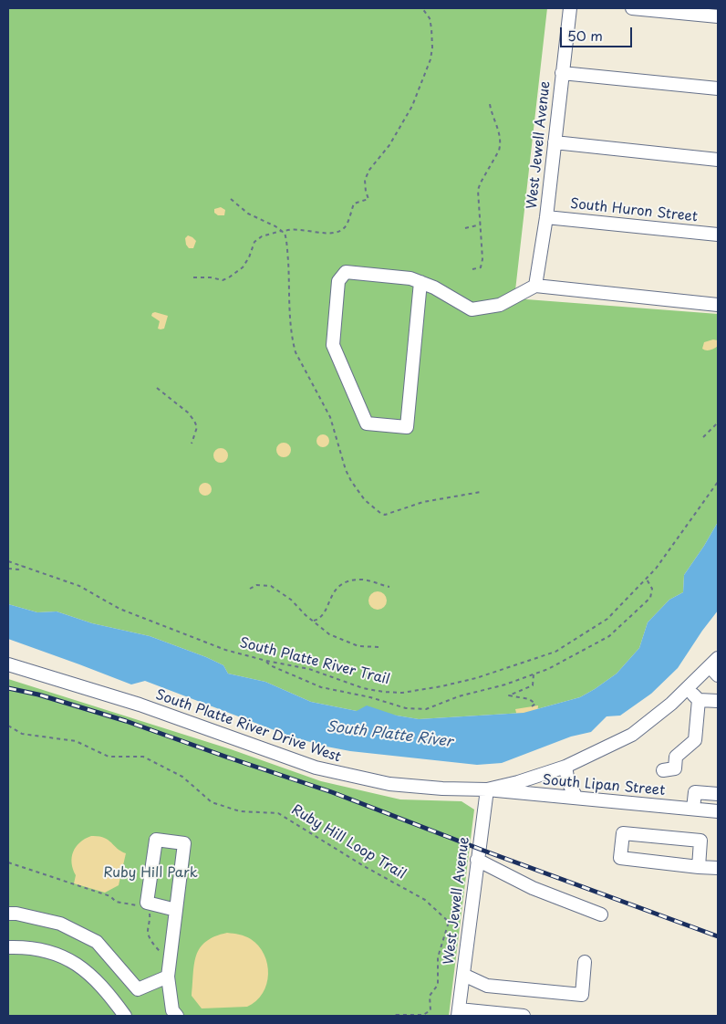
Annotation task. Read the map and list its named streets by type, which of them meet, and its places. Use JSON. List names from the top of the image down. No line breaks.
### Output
{"streets":{"street":["West Jewell Avenue","South Huron Street","South Platte River Drive West","South Lipan Street"],"path":["South Platte River Trail","Ruby Hill Loop Trail"]},"crossings":[["West Jewell Avenue","South Huron Street"],["West Jewell Avenue","South Platte River Drive West"],["West Jewell Avenue","South Lipan Street"],["South Platte River Drive West","South Lipan Street"]],"water":["South Platte River"],"parks":["Ruby Hill Park"],"scale_bar":"50 m"}
